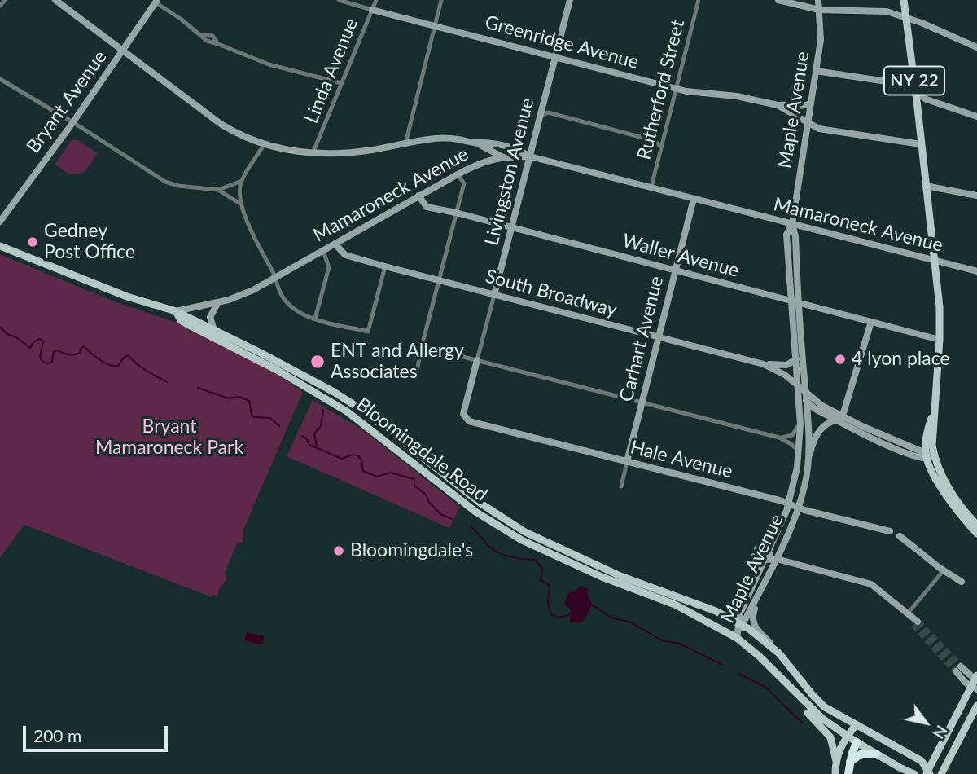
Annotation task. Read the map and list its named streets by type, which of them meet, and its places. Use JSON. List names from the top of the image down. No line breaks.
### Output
{"streets":{"main road":["NY 22","Mamaroneck Avenue","Bloomingdale Road"],"street":["Greenridge Avenue","Linda Avenue","Rutherford Street","Bryant Avenue","Maple Avenue","Livingston Avenue","Waller Avenue","South Broadway","Carhart Avenue","Hale Avenue"]},"crossings":[["Greenridge Avenue","Linda Avenue"],["Greenridge Avenue","NY 22"],["Greenridge Avenue","Rutherford Street"],["Greenridge Avenue","Maple Avenue"],["Greenridge Avenue","Livingston Avenue"],["NY 22","Mamaroneck Avenue"],["NY 22","Waller Avenue"],["NY 22","South Broadway"],["Rutherford Street","Mamaroneck Avenue"],["Maple Avenue","Mamaroneck Avenue"],["Maple Avenue","Waller Avenue"],["Maple Avenue","South Broadway"],["Maple Avenue","Bloomingdale Road"],["Maple Avenue","Hale Avenue"],["Livingston Avenue","Mamaroneck Avenue"],["Livingston Avenue","Waller Avenue"],["Livingston Avenue","South Broadway"],["Livingston Avenue","Hale Avenue"],["Mamaroneck Avenue","Waller Avenue"],["Mamaroneck Avenue","South Broadway"],["Mamaroneck Avenue","Carhart Avenue"],["Mamaroneck Avenue","Bloomingdale Road"],["Waller Avenue","Carhart Avenue"],["South Broadway","Carhart Avenue"],["Carhart Avenue","Hale Avenue"]],"parks":["Bryant Mamaroneck Park"],"places":["Gedney Post Office","4 lyon place","ENT and Allergy Associates","Bloomingdale's"],"scale_bar":"200 m","north":"bottom right"}
